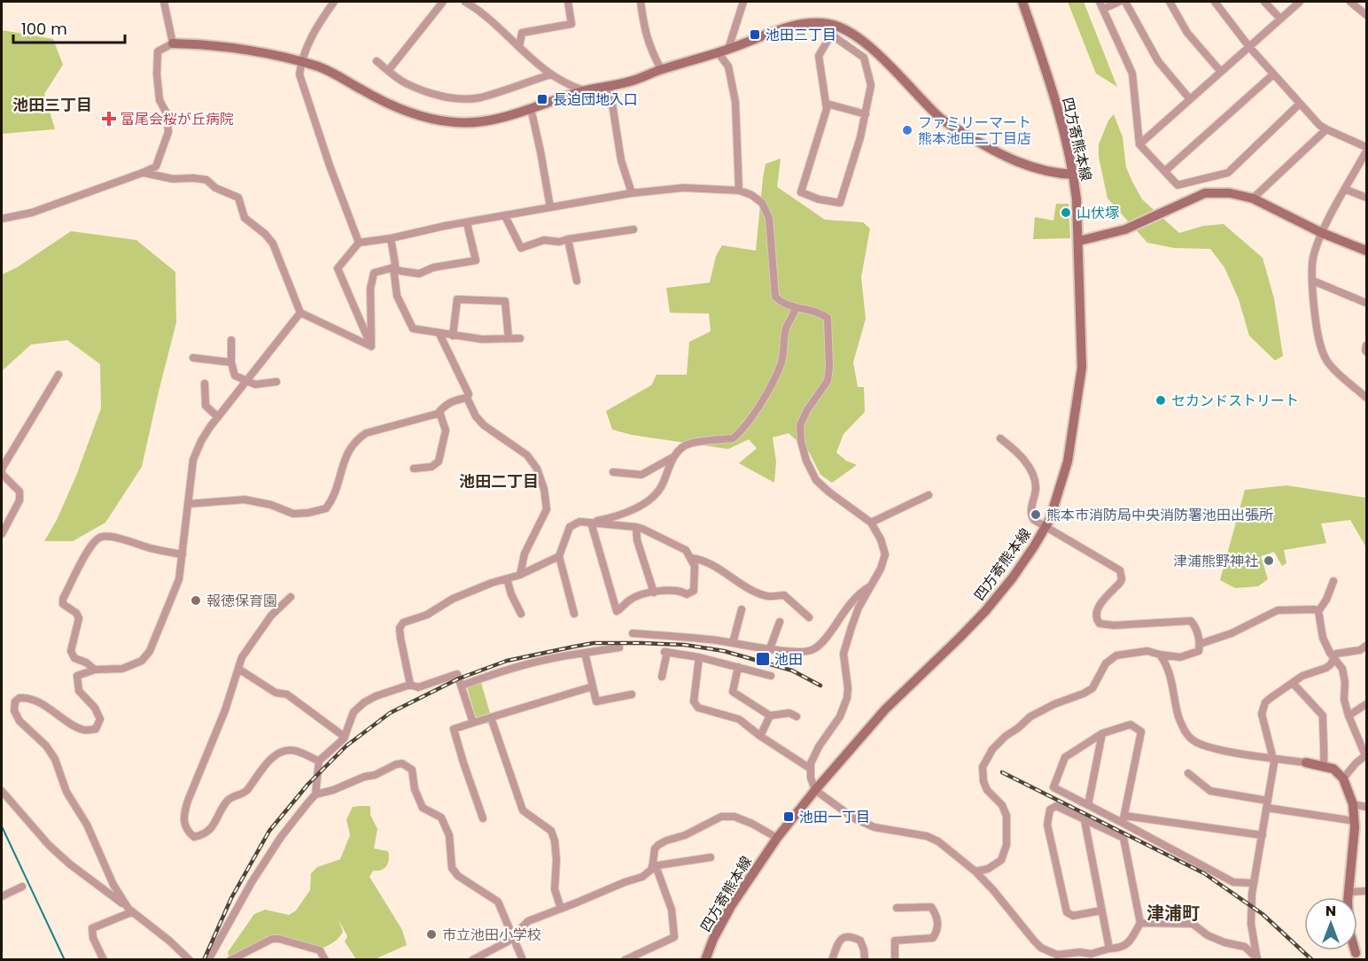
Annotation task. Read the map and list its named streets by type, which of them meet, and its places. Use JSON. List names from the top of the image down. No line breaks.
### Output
{"streets":{"street":["四方寄熊本線"]},"districts":["池田三丁目","池田二丁目","津浦町"],"places":{"transit":["池田三丁目","長迫団地入口","池田","池田一丁目"],"health":["富尾会桜が丘病院"],"other":["ファミリーマート 熊本池田二丁目店","山伏塚","セカンドストリート","熊本市消防局中央消防署池田出張所","津浦熊野神社","報徳保育園","市立池田小学校"]},"scale_bar":"100 m","north":"top"}
